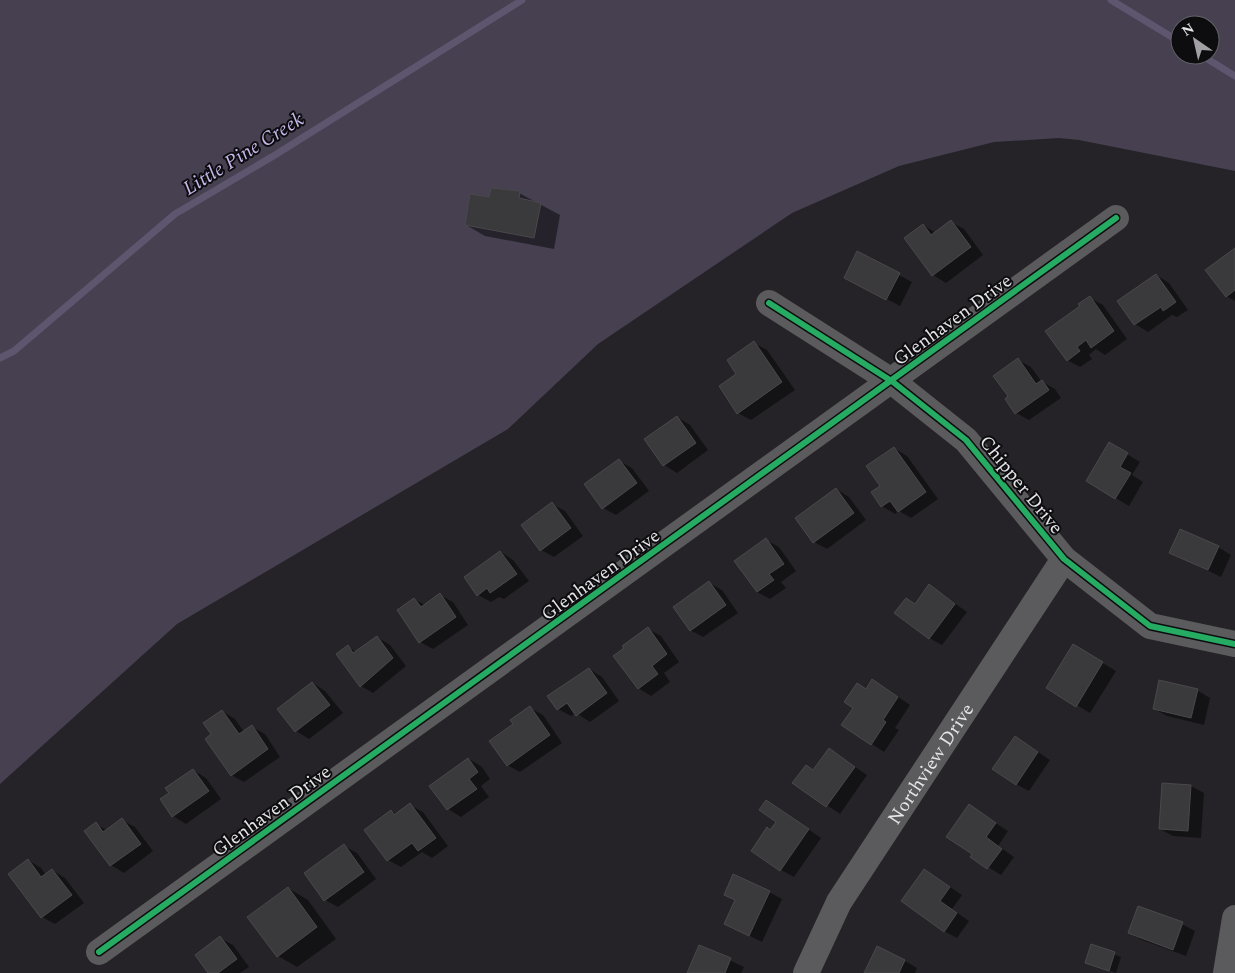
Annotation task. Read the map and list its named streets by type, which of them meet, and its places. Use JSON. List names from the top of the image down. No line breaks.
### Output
{"streets":{"street":["Glenhaven Drive","Chipper Drive","Northview Drive"]},"crossings":[["Glenhaven Drive","Chipper Drive"],["Chipper Drive","Northview Drive"]],"water":["Little Pine Creek"],"north":"top left"}
